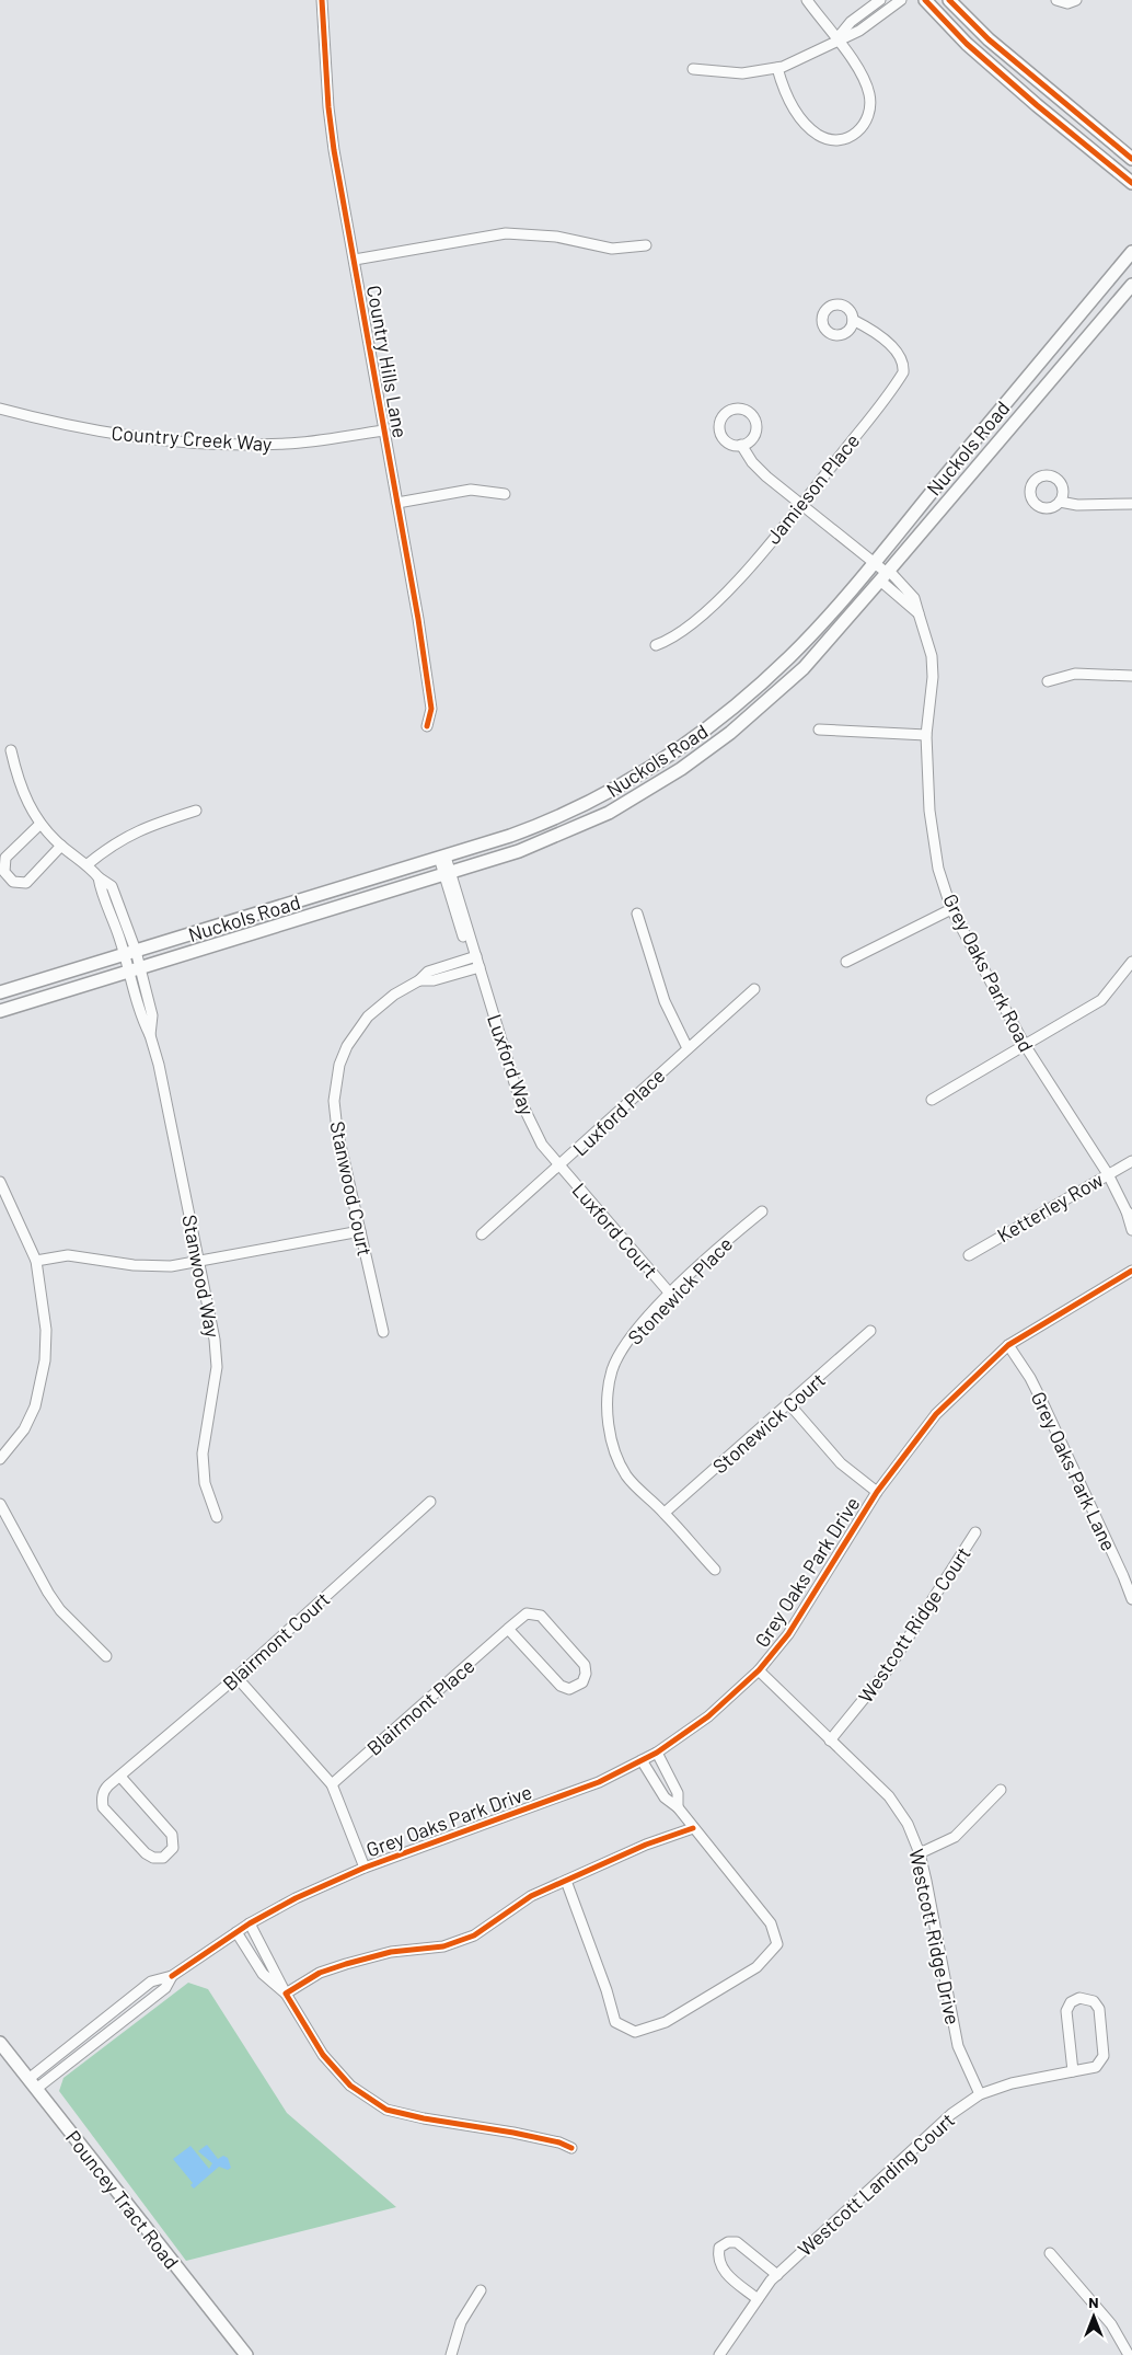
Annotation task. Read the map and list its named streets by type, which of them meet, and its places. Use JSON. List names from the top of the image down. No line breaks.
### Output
{"streets":{"main road":["Nuckols Road","Pouncey Tract Road"],"street":["Country Hills Lane","Country Creek Way","Jamieson Place","Grey Oaks Park Road","Luxford Way","Luxford Place","Stanwood Court","Ketterley Row","Luxford Court","Stanwood Way","Stonewick Place","Stonewick Court","Grey Oaks Park Lane","Grey Oaks Park Drive","Westcott Ridge Court","Blairmont Court","Blairmont Place","Westcott Ridge Drive","Westcott Landing Court"]},"crossings":[["Country Hills Lane","Country Creek Way"],["Nuckols Road","Grey Oaks Park Road"],["Nuckols Road","Luxford Way"],["Nuckols Road","Stanwood Way"],["Jamieson Place","Grey Oaks Park Road"],["Grey Oaks Park Road","Ketterley Row"],["Luxford Way","Luxford Place"],["Luxford Way","Stanwood Court"],["Luxford Way","Luxford Court"],["Luxford Place","Luxford Court"],["Luxford Court","Stonewick Place"],["Stonewick Place","Stonewick Court"],["Grey Oaks Park Lane","Grey Oaks Park Drive"],["Grey Oaks Park Drive","Westcott Ridge Drive"],["Grey Oaks Park Drive","Pouncey Tract Road"],["Westcott Ridge Court","Westcott Ridge Drive"],["Westcott Ridge Drive","Westcott Landing Court"]],"north":"top"}
